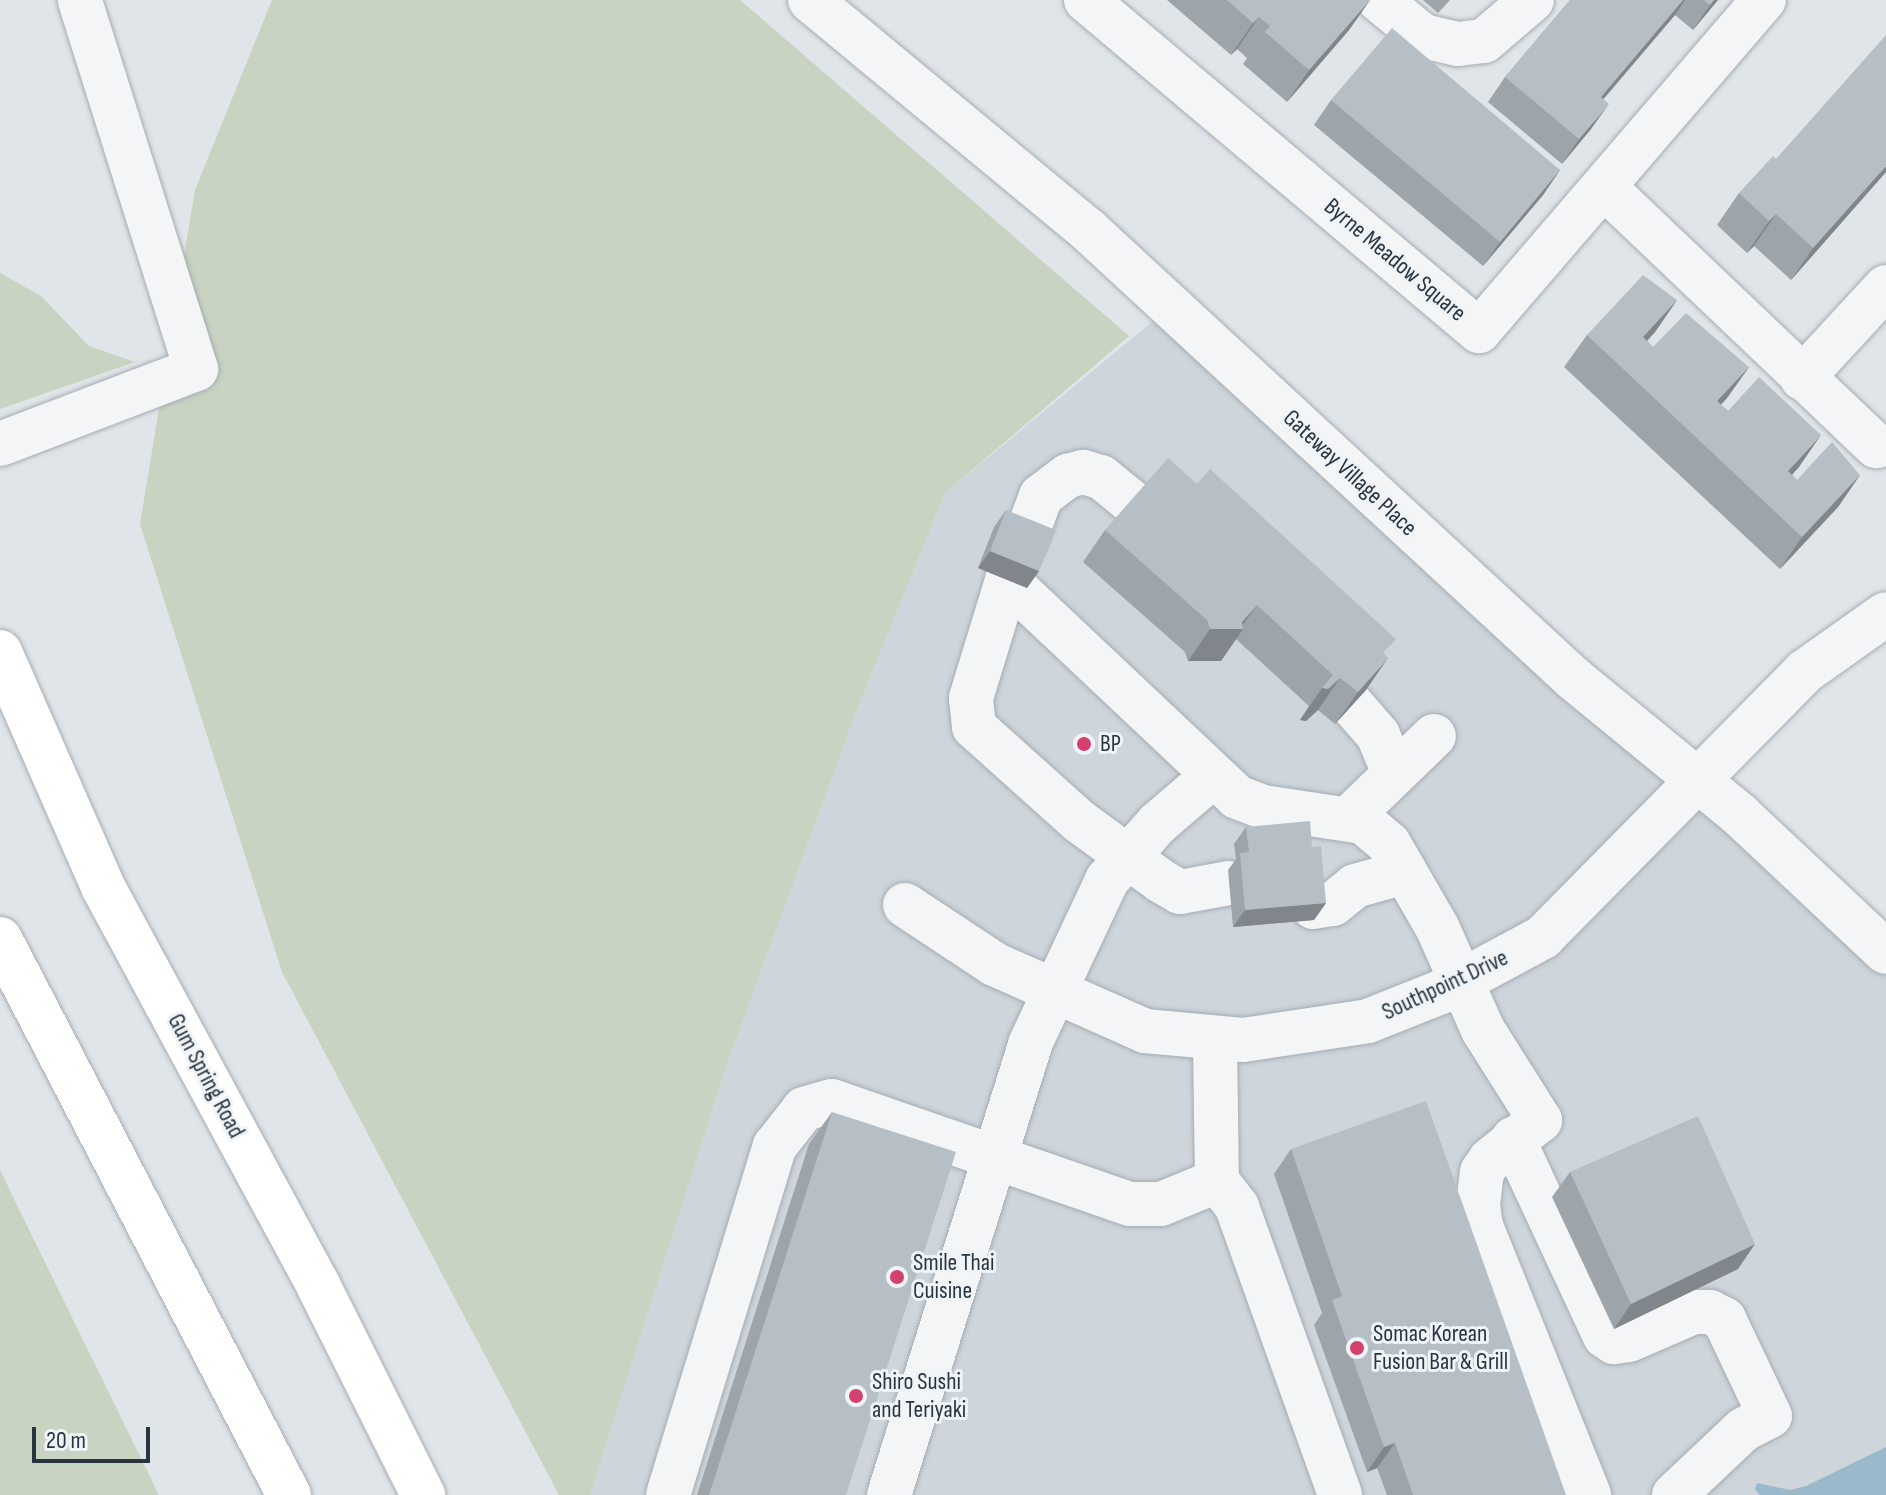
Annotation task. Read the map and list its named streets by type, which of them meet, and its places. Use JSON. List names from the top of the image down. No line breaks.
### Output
{"streets":{"main road":["Gum Spring Road"],"street":["Byrne Meadow Square","Gateway Village Place","Southpoint Drive"]},"crossings":[["Gateway Village Place","Southpoint Drive"]],"places":["BP","Smile Thai Cuisine","Somac Korean Fusion Bar & Grill","Shiro Sushi and Teriyaki"],"scale_bar":"20 m"}
